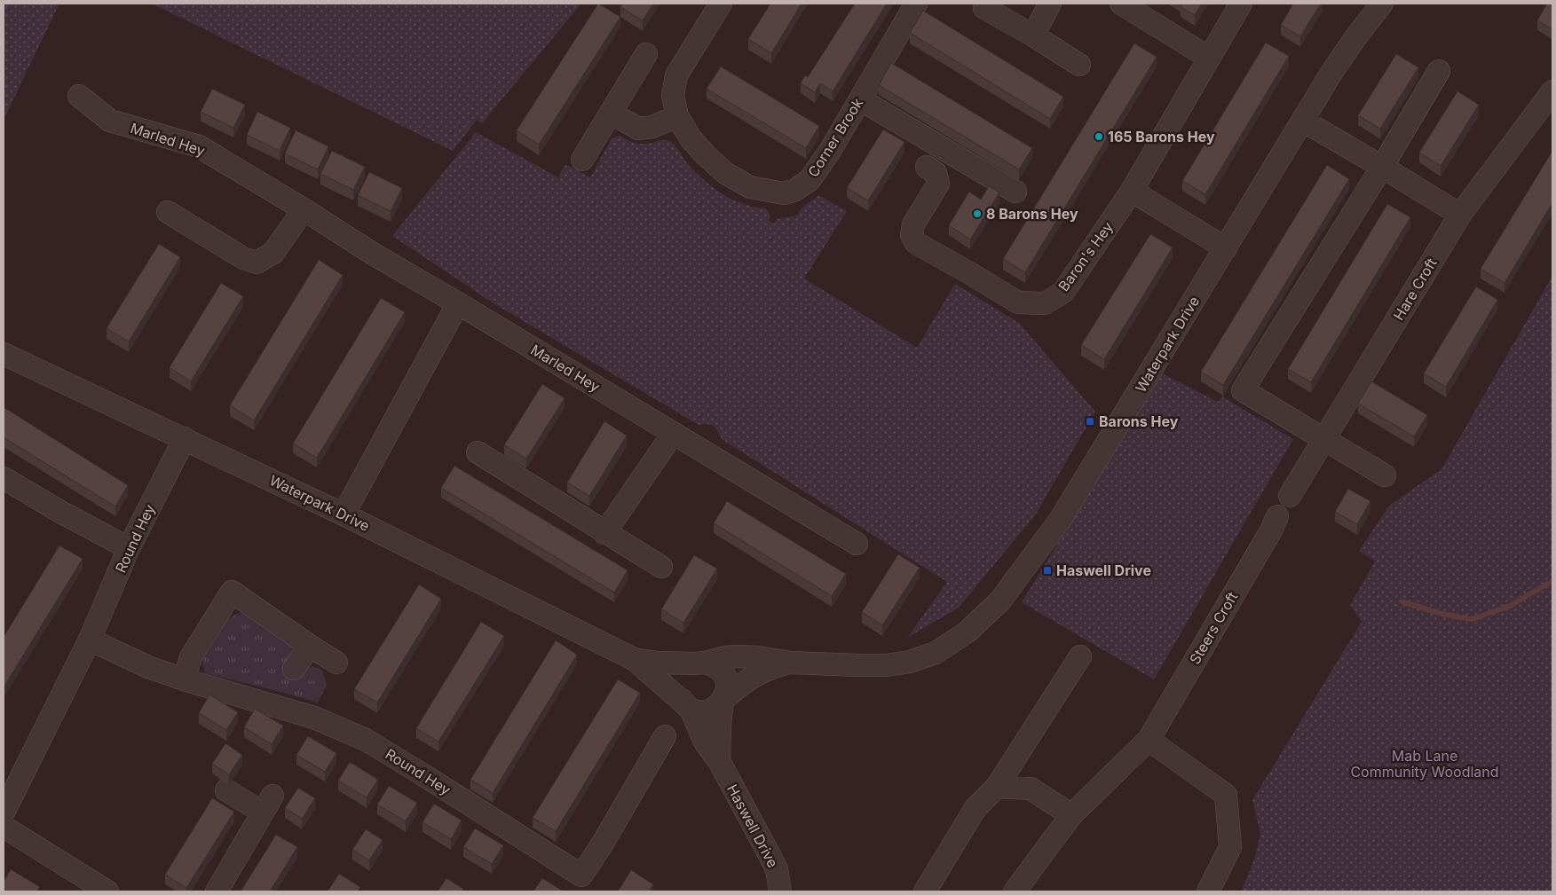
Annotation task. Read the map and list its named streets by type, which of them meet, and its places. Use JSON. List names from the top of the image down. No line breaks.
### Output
{"streets":{"street":["Corner Brook","Marled Hey","Baron's Hey","Hare Croft","Waterpark Drive","Round Hey","Steers Croft","Haswell Drive"]},"crossings":[["Waterpark Drive","Round Hey"],["Waterpark Drive","Haswell Drive"]],"parks":["Mab Lane Community Woodland"],"places":{"other":["165 Barons Hey","8 Barons Hey"],"transit":["Barons Hey","Haswell Drive"]}}
